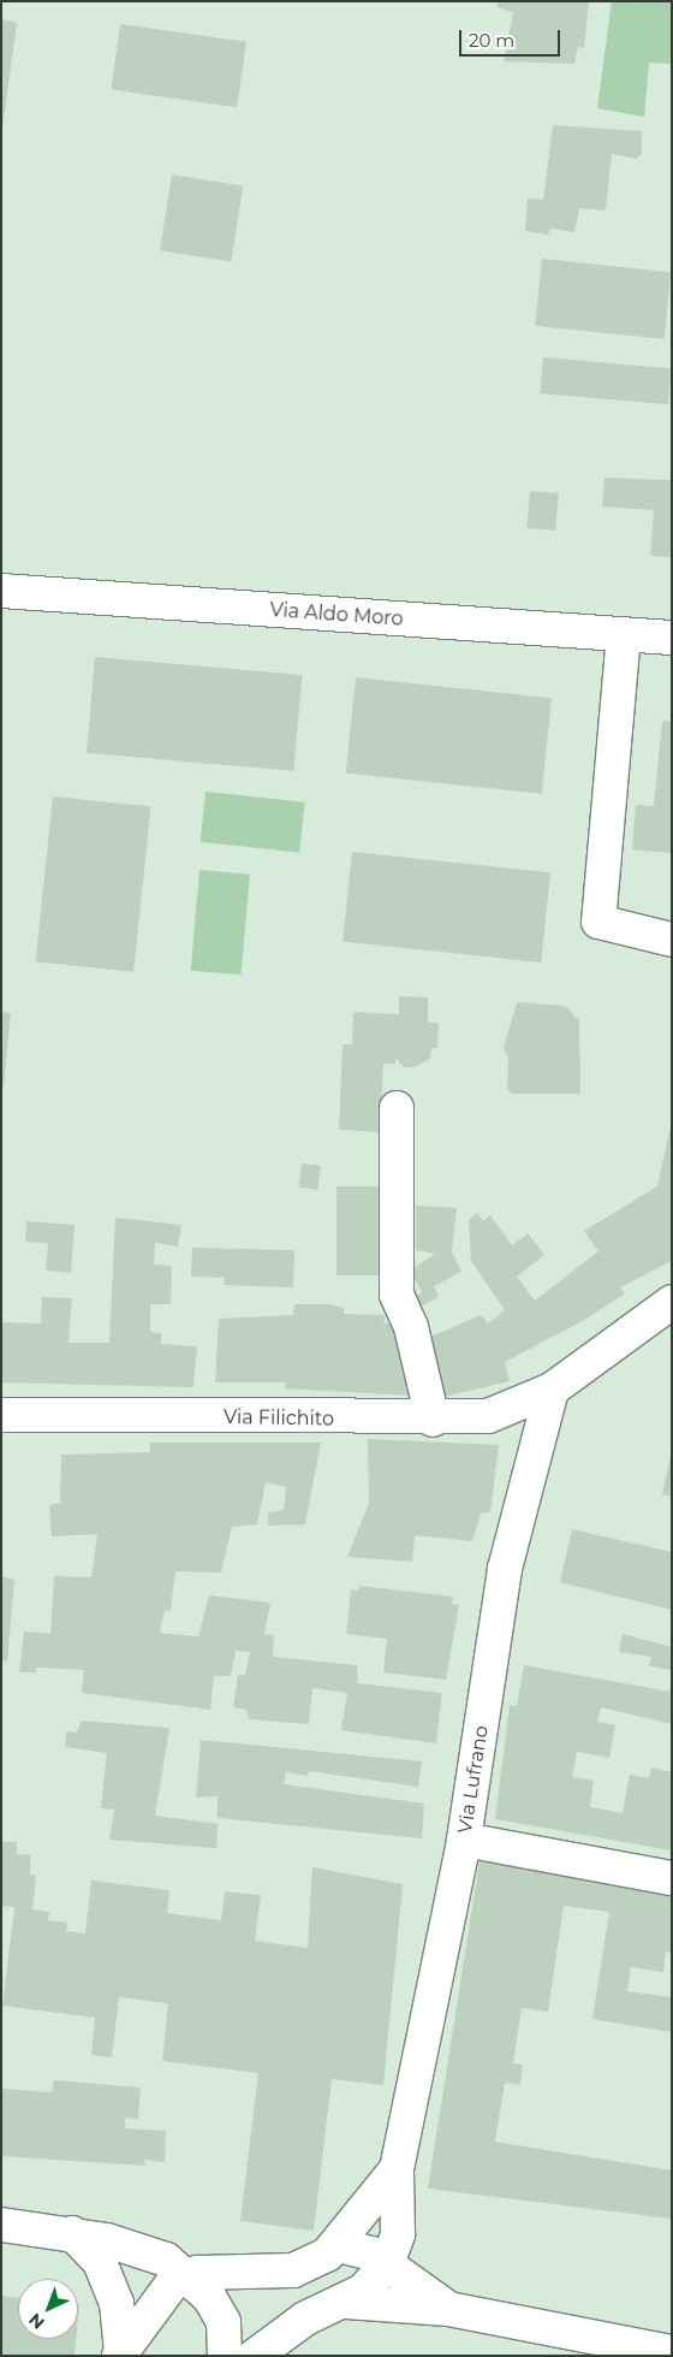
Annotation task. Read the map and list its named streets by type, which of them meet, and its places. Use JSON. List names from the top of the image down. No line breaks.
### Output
{"streets":{"street":["Via Aldo Moro","Via Filichito","Via Lufrano"]},"crossings":[["Via Filichito","Via Lufrano"]],"scale_bar":"20 m","north":"bottom left"}
